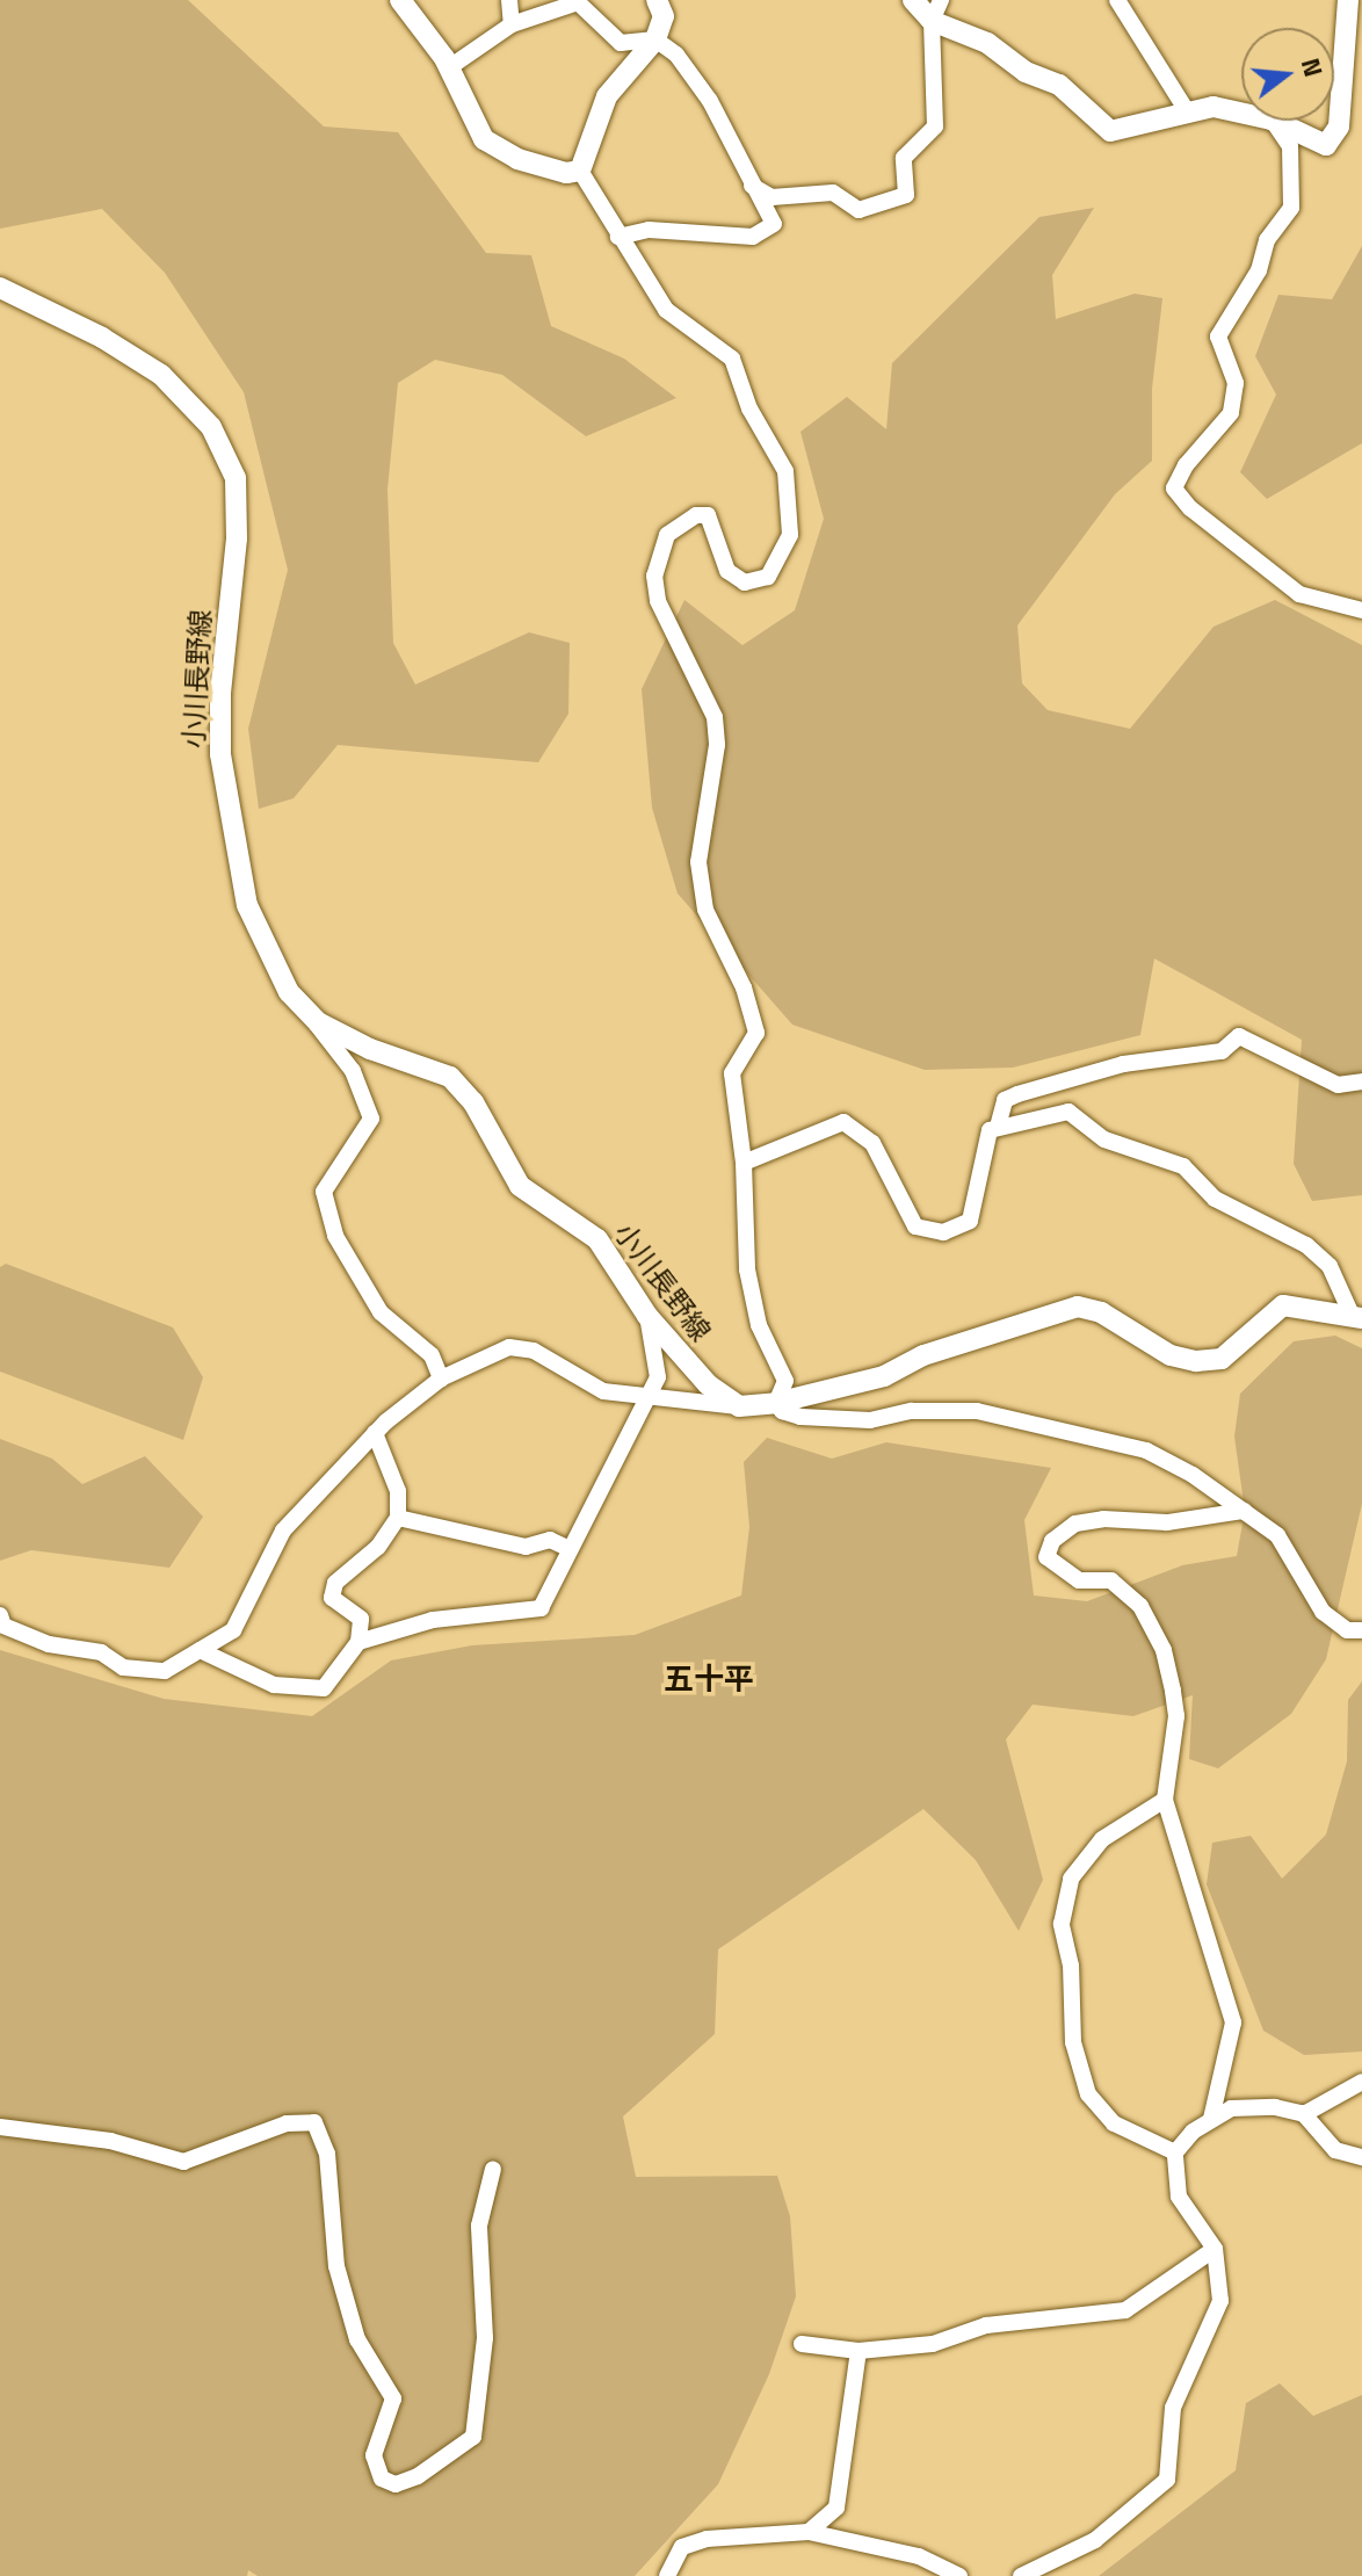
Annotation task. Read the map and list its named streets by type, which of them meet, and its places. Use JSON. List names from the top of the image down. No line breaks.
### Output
{"streets":{"main road":["小川長野線"]},"districts":["五十平"],"north":"right"}
